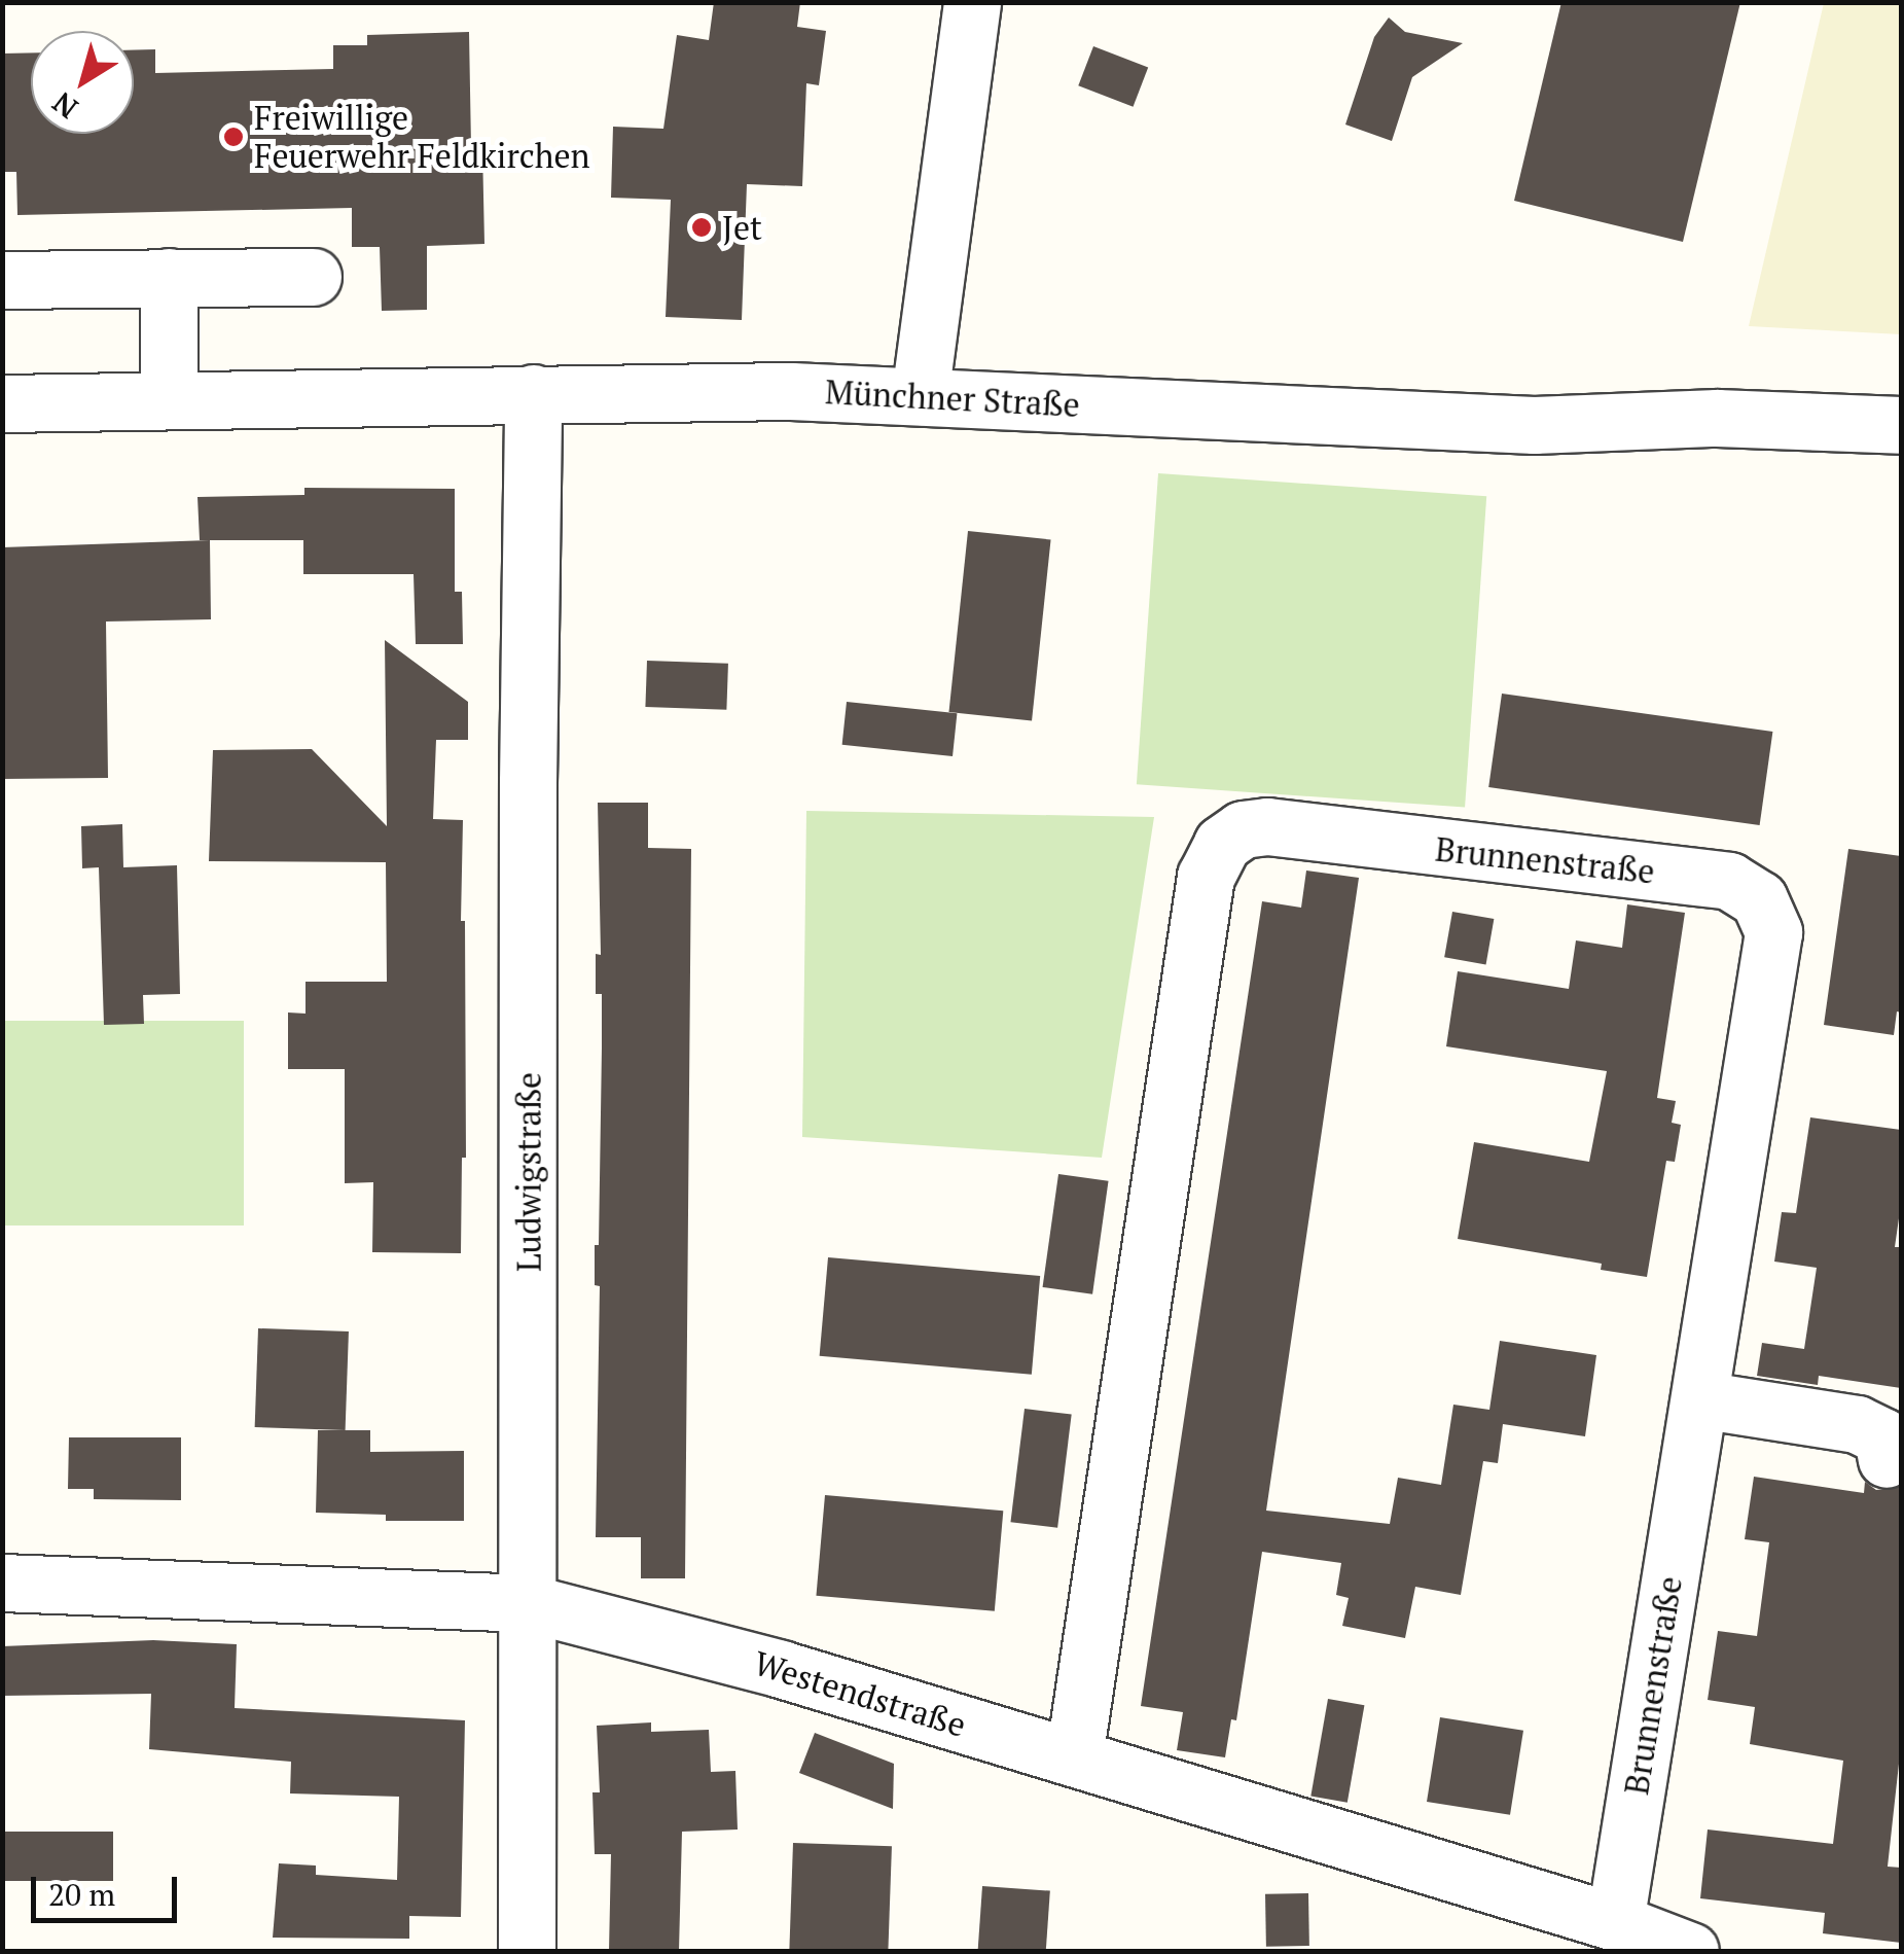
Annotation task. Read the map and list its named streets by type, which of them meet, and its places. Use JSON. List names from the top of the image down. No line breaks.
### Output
{"streets":{"street":["Münchner Straße","Brunnenstraße","Ludwigstraße","Westendstraße"]},"crossings":[["Münchner Straße","Ludwigstraße"],["Brunnenstraße","Westendstraße"],["Ludwigstraße","Westendstraße"]],"places":["Freiwillige Feuerwehr Feldkirchen","Jet"],"scale_bar":"20 m","north":"bottom left"}
